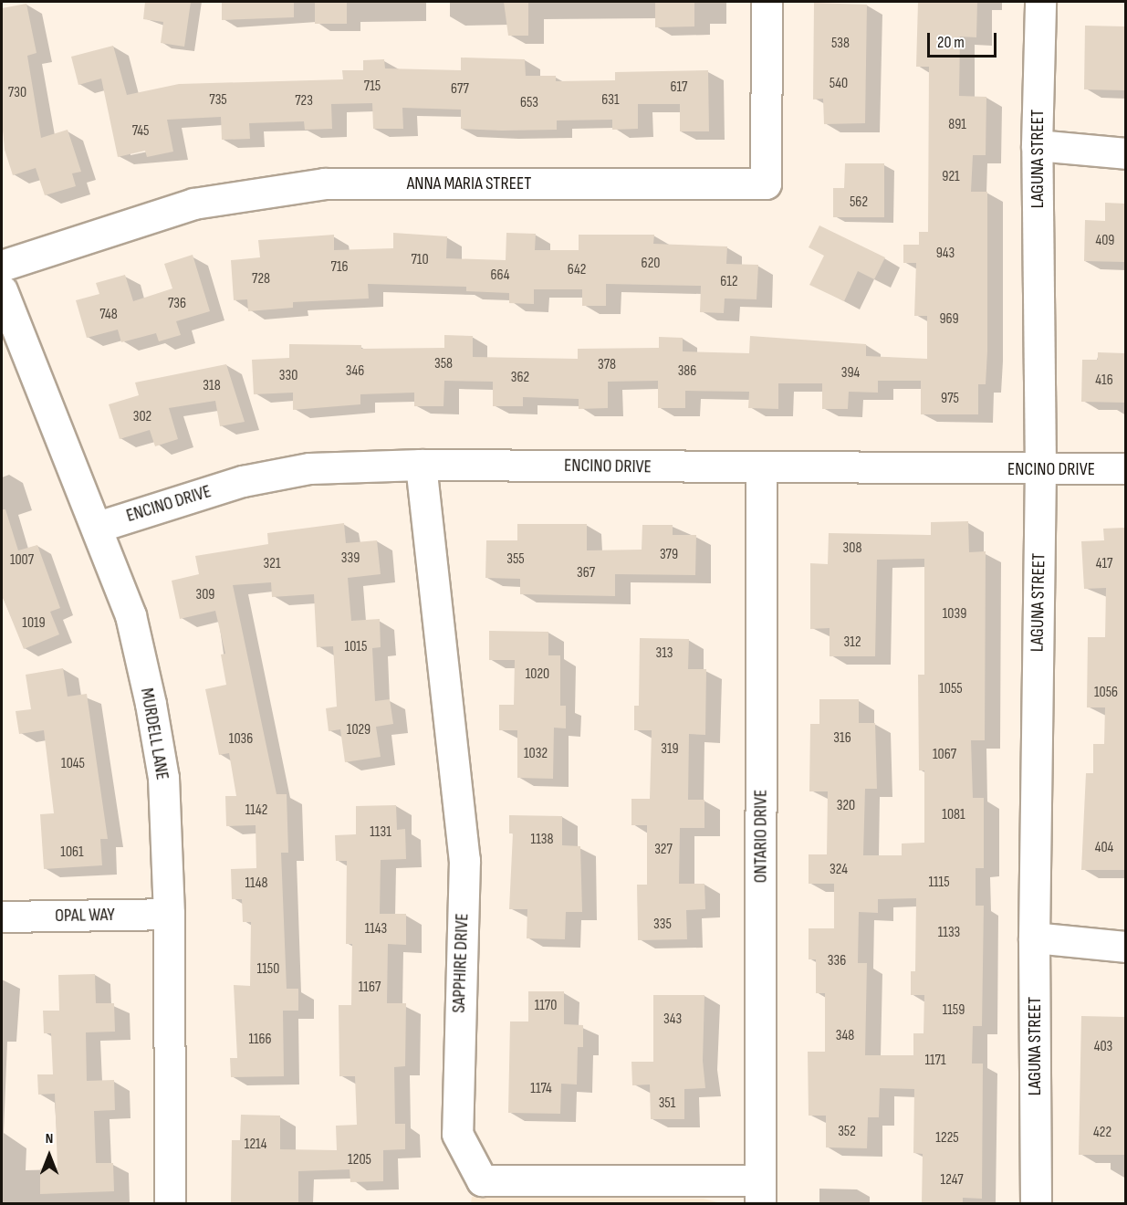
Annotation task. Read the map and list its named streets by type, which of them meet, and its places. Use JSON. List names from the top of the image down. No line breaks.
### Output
{"streets":{"street":["LAGUNA STREET","ANNA MARIA STREET","ENCINO DRIVE","MURDELL LANE","ONTARIO DRIVE","OPAL WAY","SAPPHIRE DRIVE"]},"crossings":[["LAGUNA STREET","ENCINO DRIVE"],["ENCINO DRIVE","MURDELL LANE"],["ENCINO DRIVE","ONTARIO DRIVE"],["ENCINO DRIVE","SAPPHIRE DRIVE"],["MURDELL LANE","OPAL WAY"],["ONTARIO DRIVE","SAPPHIRE DRIVE"]],"house_numbers":["538","540","715","617","677","730","735","631","723","653","891","745","921","562","409","943","710","620","716","642","664","728","612","736","748","969","358","378","346","386","394","330","362","416","318","975","302","308","379","339","355","1007","321","417","367","309","1039","1019","312","1015","313","1020","1055","1056","1029","316","1036","319","1032","1067","1045","320","1142","1081","1131","1138","404","327","1061","324","1115","1148","335","1143","1133","336","1150","1167","1170","1159","343","348","1166","403","1171","1174","351","352","422","1225","1214","1205","1247"],"scale_bar":"20 m","north":"top"}
